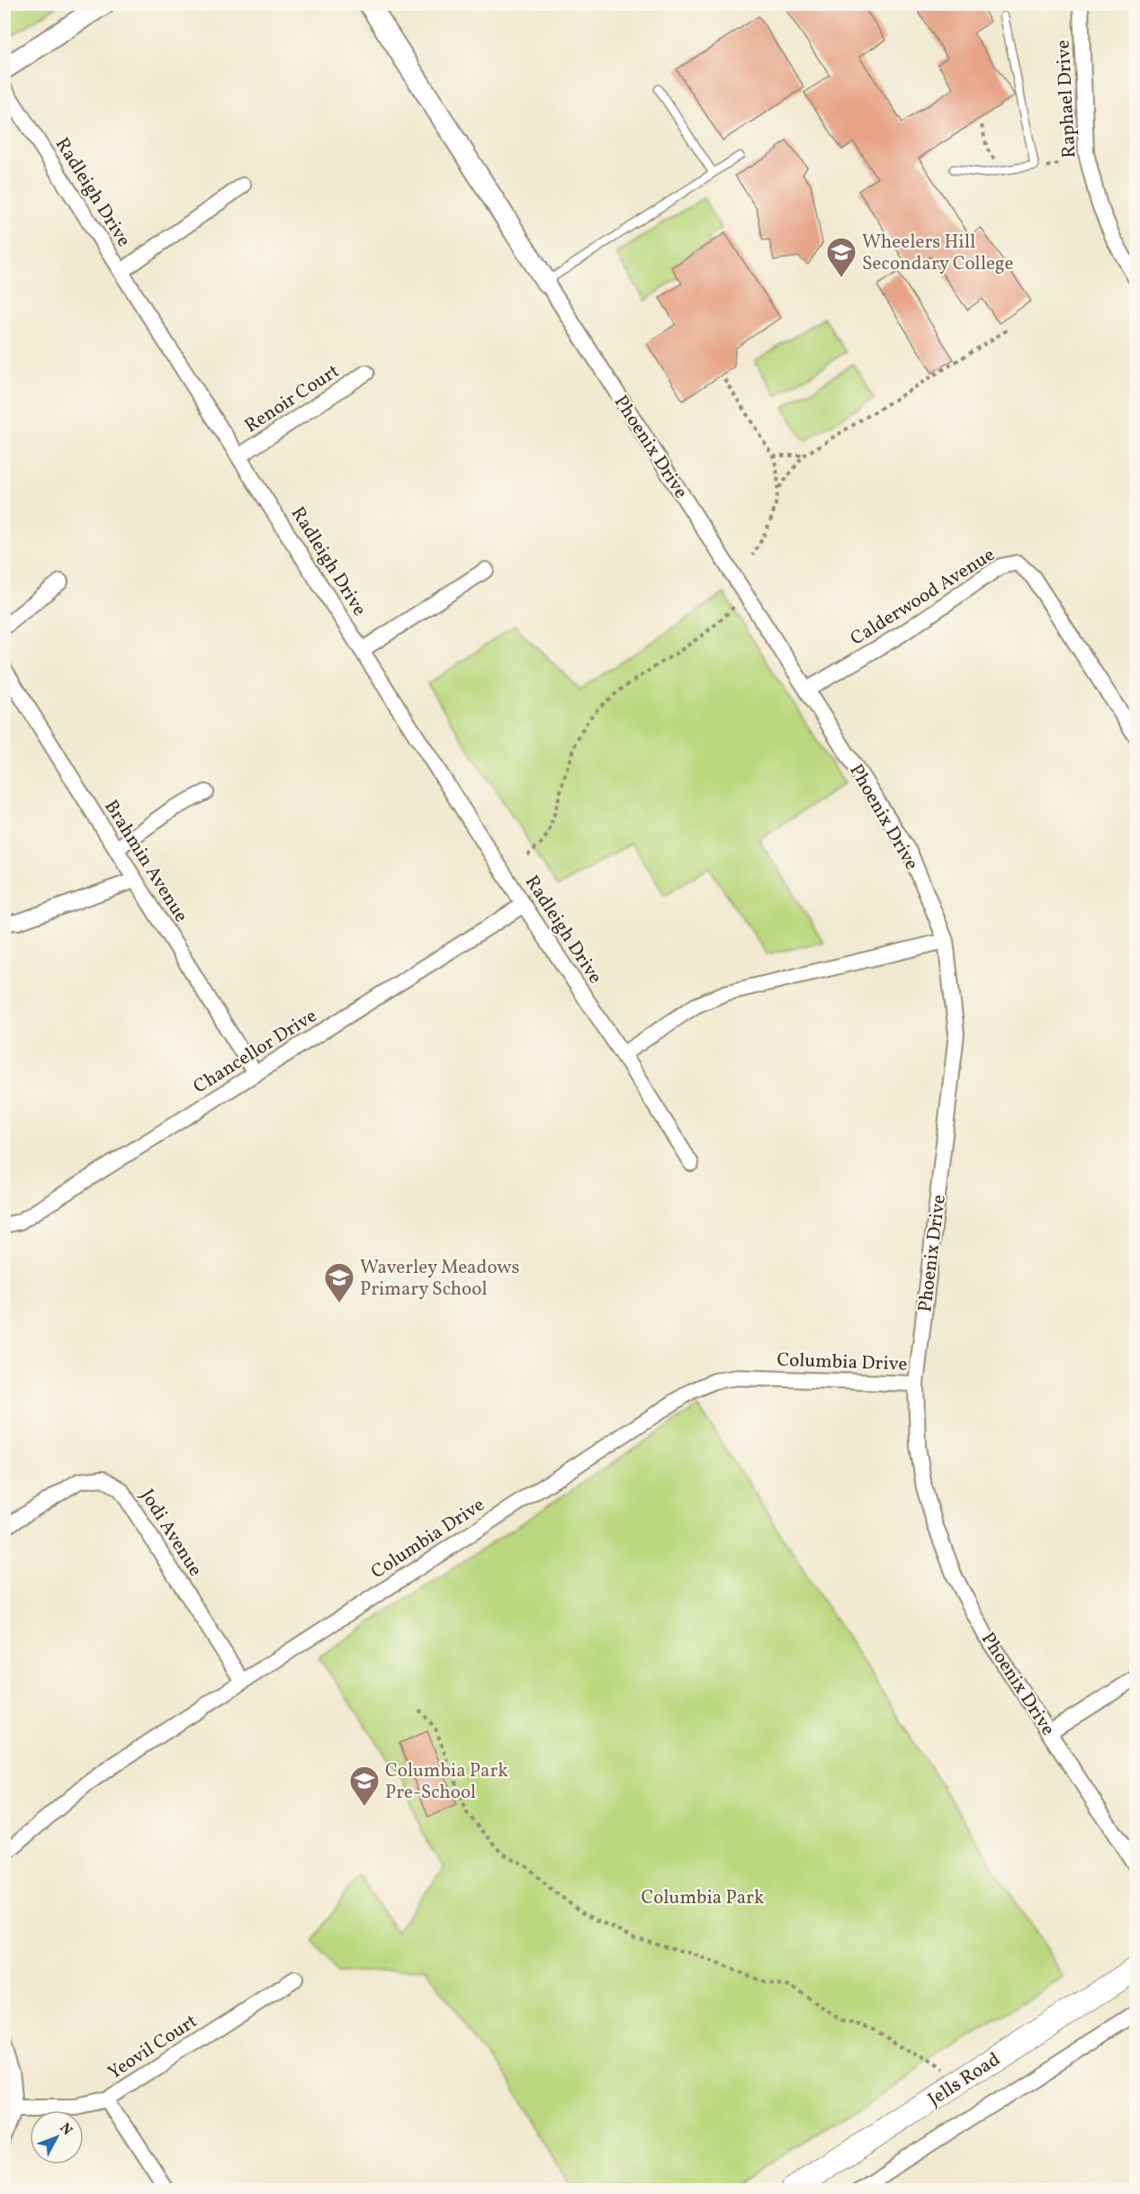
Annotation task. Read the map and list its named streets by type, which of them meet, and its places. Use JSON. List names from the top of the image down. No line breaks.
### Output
{"streets":{"main road":["Jells Road"],"street":["Raphael Drive","Radleigh Drive","Renoir Court","Phoenix Drive","Calderwood Avenue","Brahmin Avenue","Chancellor Drive","Columbia Drive","Jodi Avenue","Yeovil Court"]},"crossings":[["Radleigh Drive","Renoir Court"],["Radleigh Drive","Chancellor Drive"],["Phoenix Drive","Calderwood Avenue"],["Phoenix Drive","Columbia Drive"],["Brahmin Avenue","Chancellor Drive"],["Columbia Drive","Jodi Avenue"]],"parks":["Columbia Park"],"places":{"school or university":["Wheelers Hill Secondary College","Waverley Meadows Primary School","Columbia Park Pre-School"]},"north":"top right"}
